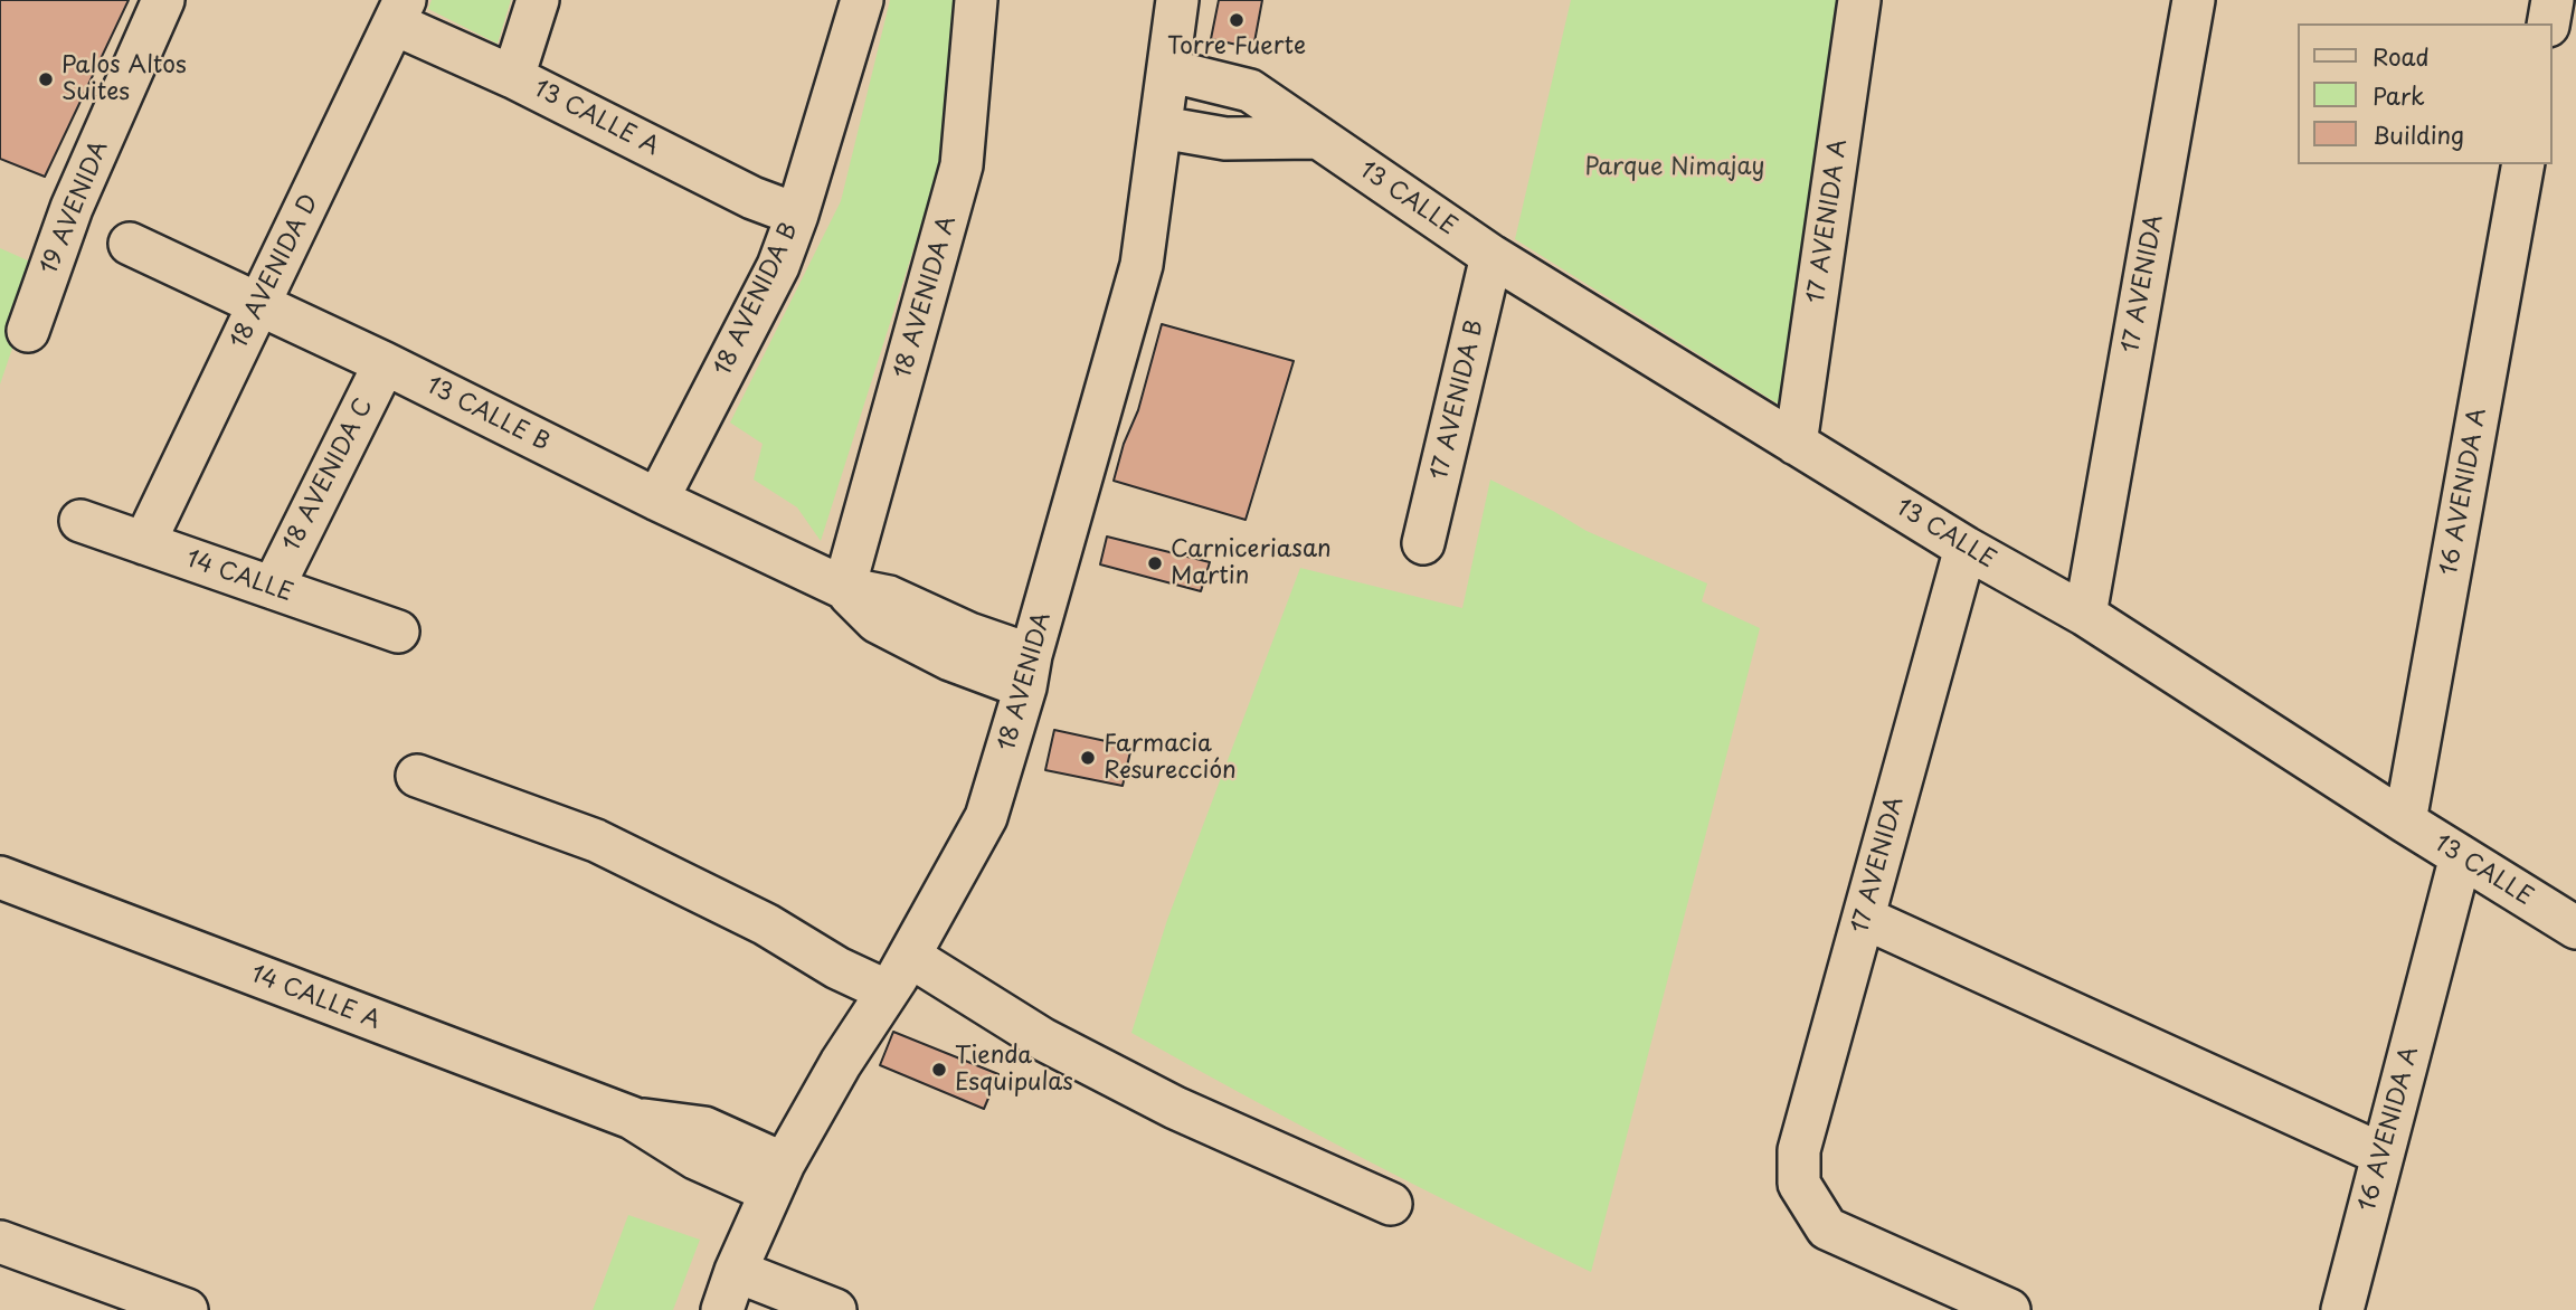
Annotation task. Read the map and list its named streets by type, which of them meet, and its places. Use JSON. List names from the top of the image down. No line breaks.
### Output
{"streets":{"street":["13 CALLE A","13 CALLE","19 AVENIDA","17 AVENIDA A","18 AVENIDA D","17 AVENIDA","18 AVENIDA A","18 AVENIDA B","17 AVENIDA B","13 CALLE B","18 AVENIDA C","16 AVENIDA A","14 CALLE","18 AVENIDA","14 CALLE A"]},"crossings":[["13 CALLE A","18 AVENIDA D"],["13 CALLE A","18 AVENIDA B"],["13 CALLE","17 AVENIDA A"],["13 CALLE","17 AVENIDA"],["13 CALLE","17 AVENIDA B"],["13 CALLE","16 AVENIDA A"],["13 CALLE","18 AVENIDA"],["18 AVENIDA D","13 CALLE B"],["18 AVENIDA D","14 CALLE"],["18 AVENIDA A","13 CALLE B"],["18 AVENIDA B","13 CALLE B"],["13 CALLE B","18 AVENIDA C"],["13 CALLE B","18 AVENIDA"],["18 AVENIDA C","14 CALLE"],["18 AVENIDA","14 CALLE A"]],"parks":["Parque Nimajay"],"places":["Torre Fuerte","Palos Altos Suites","Carniceriasan Martin","Farmacia Resurección","Tienda Esquipulas"],"legend":["Road","Park","Building"]}
